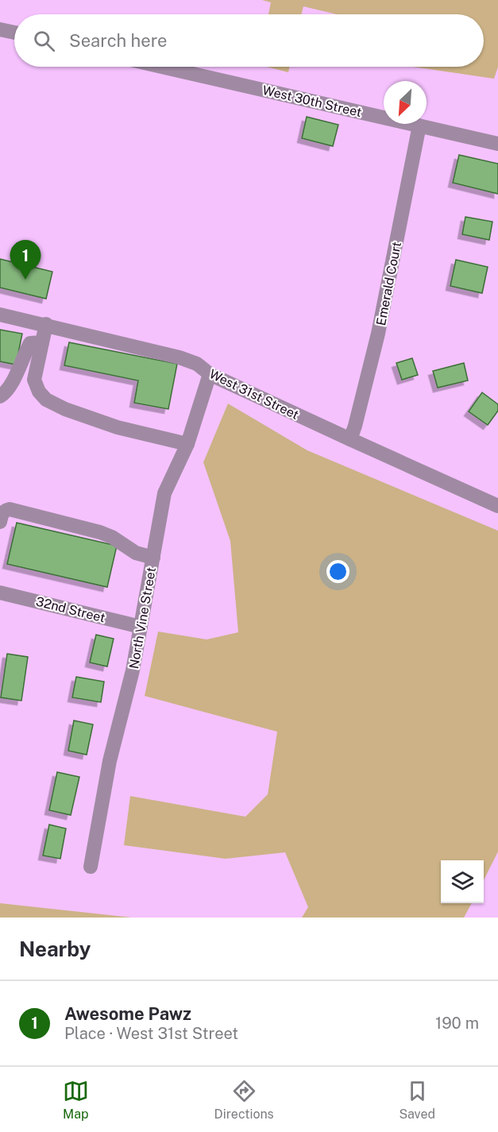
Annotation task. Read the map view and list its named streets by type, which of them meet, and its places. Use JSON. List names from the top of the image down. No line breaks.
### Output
{"streets":{"street":["West 30th Street","Emerald Court","West 31st Street","32nd Street","North Vine Street"]},"crossings":[["West 30th Street","Emerald Court"],["Emerald Court","West 31st Street"],["West 31st Street","North Vine Street"],["32nd Street","North Vine Street"]],"north":"bottom left","page":{"search":"Search here","pins":"1","heading":"Nearby","list":[{"mark":"1","name":"Awesome Pawz","note":"Place · West 31st Street","value":"190 m"}],"nav":["Map","Directions","Saved"]}}
